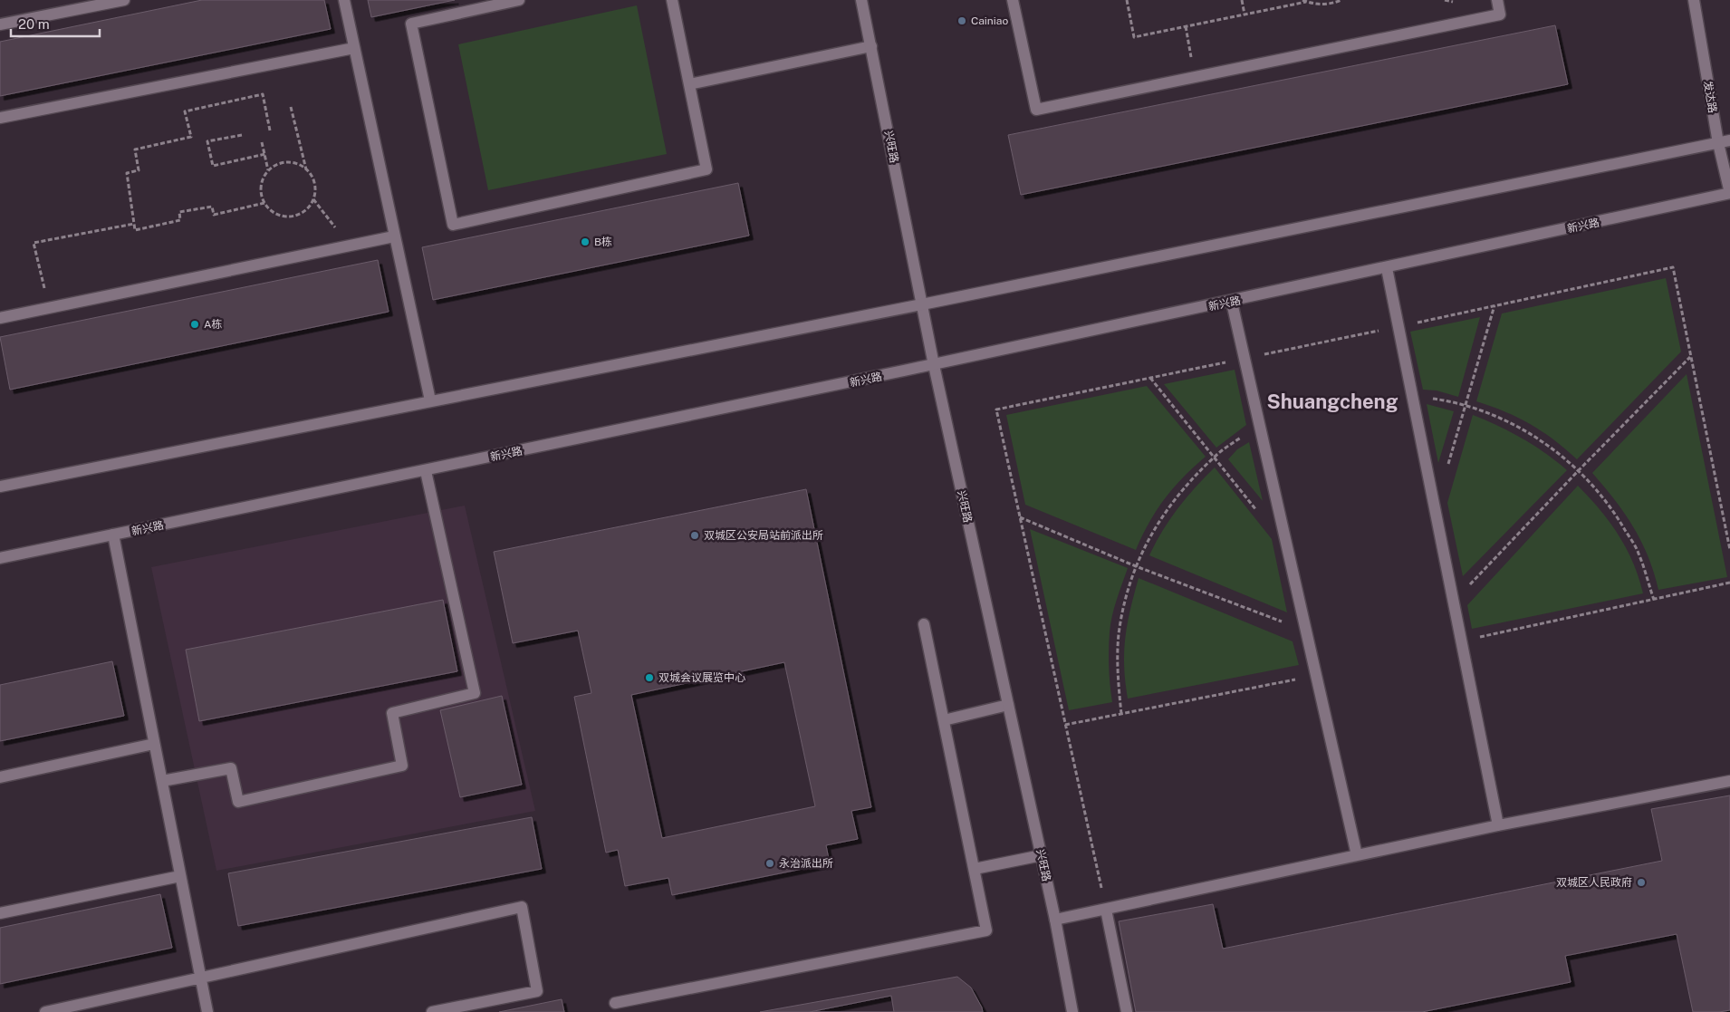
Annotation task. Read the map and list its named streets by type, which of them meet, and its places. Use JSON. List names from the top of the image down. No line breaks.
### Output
{"streets":{"street":["发达路","兴旺路","新兴路"]},"crossings":[["发达路","新兴路"],["兴旺路","新兴路"]],"districts":["Shuangcheng"],"places":["Cainiao","B栋","A栋","双城区公安局站前派出所","双城会议展览中心","永治派出所","双城区人民政府"],"scale_bar":"20 m"}
